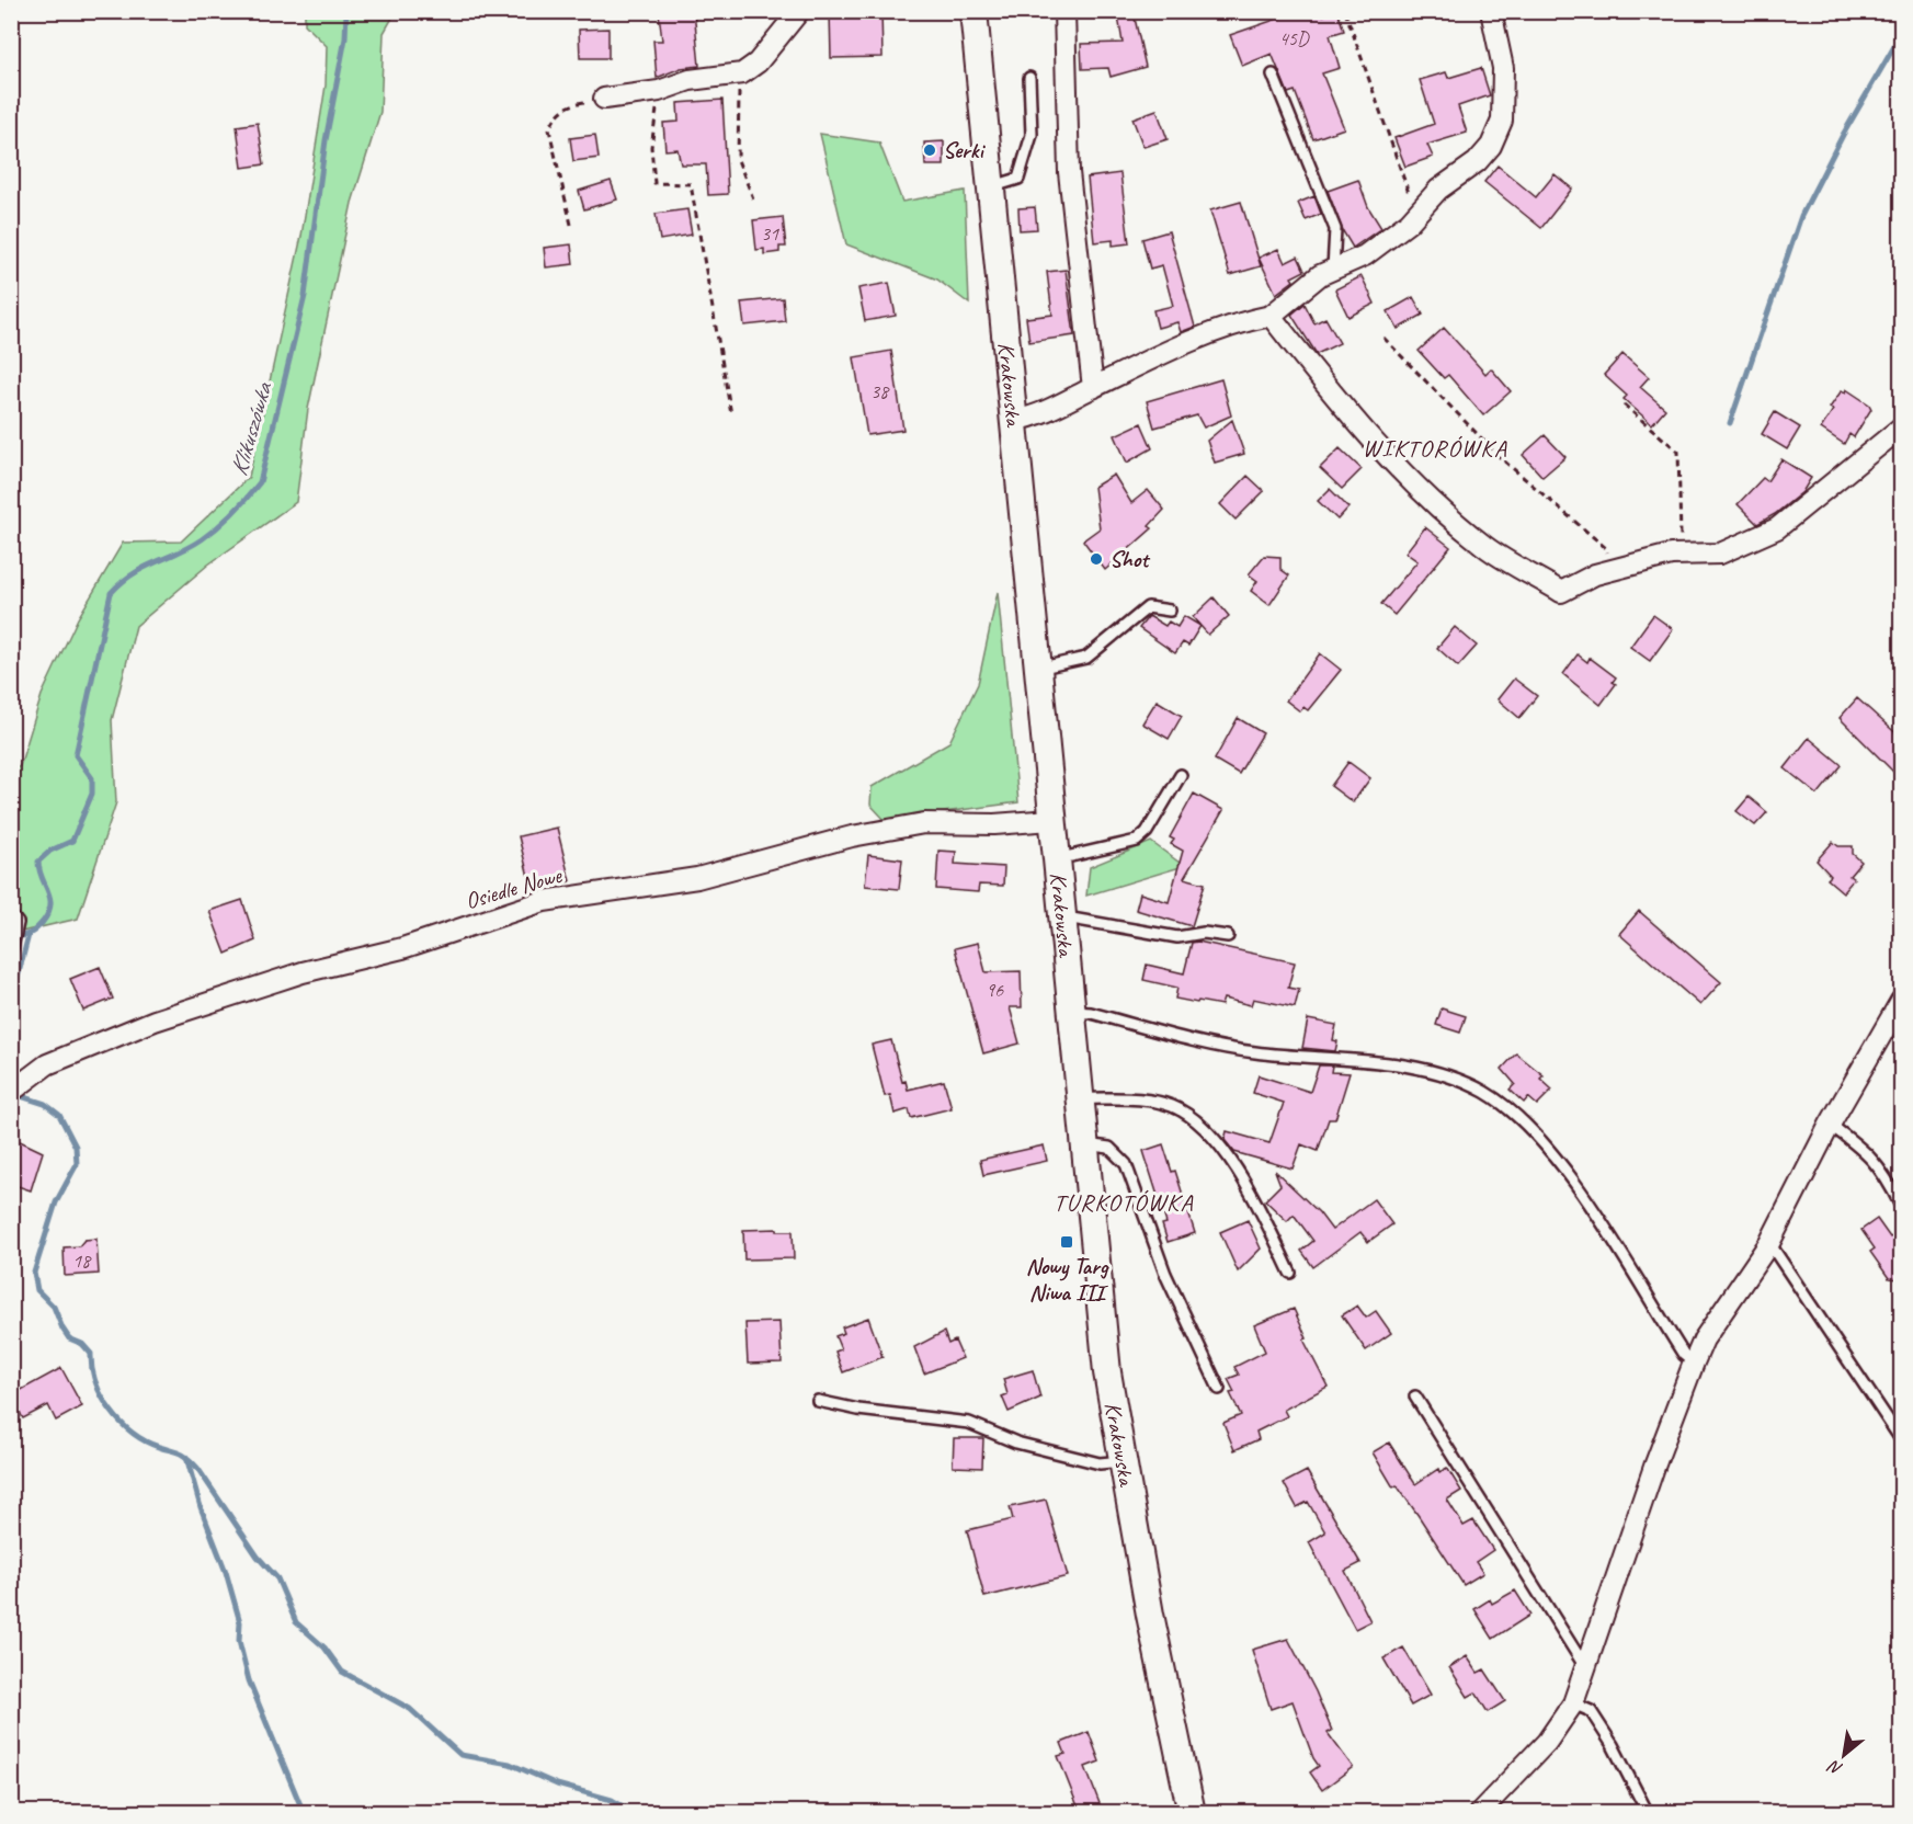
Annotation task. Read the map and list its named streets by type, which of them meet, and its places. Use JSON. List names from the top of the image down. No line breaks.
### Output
{"streets":{"main road":["Krakowska"],"street":["Osiedle Nowe"]},"crossings":[["Krakowska","Osiedle Nowe"]],"districts":["WIKTORÓWKA","TURKOTÓWKA"],"water":["Klikuszówka"],"places":{"other":["Serki","Shot"],"transit":["Nowy Targ Niwa III"]},"house_numbers":["45D","31","38","96","18"],"north":"bottom left"}
